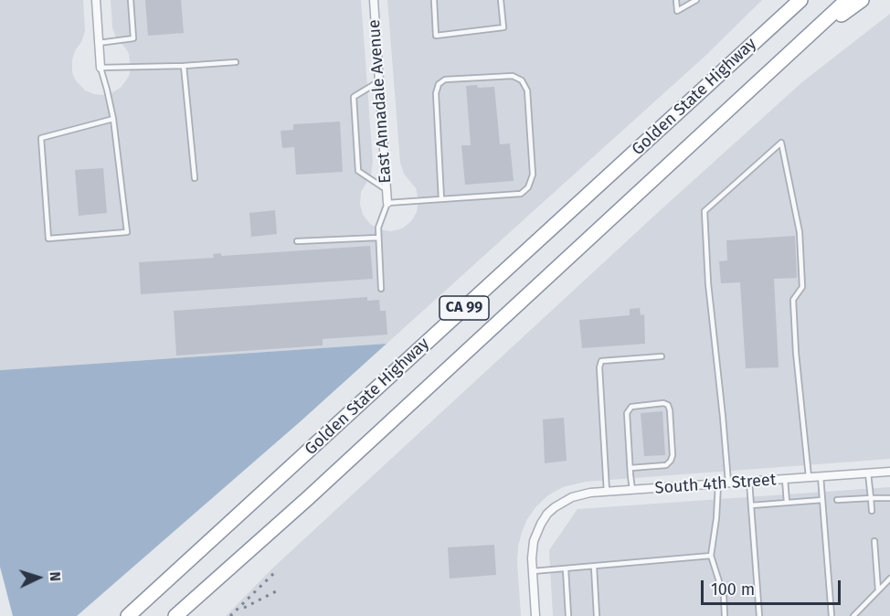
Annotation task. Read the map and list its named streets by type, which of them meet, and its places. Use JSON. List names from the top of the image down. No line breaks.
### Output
{"streets":{"highway":["Golden State Highway","CA 99"],"street":["East Annadale Avenue","South 4th Street"]},"scale_bar":"100 m","north":"right"}
